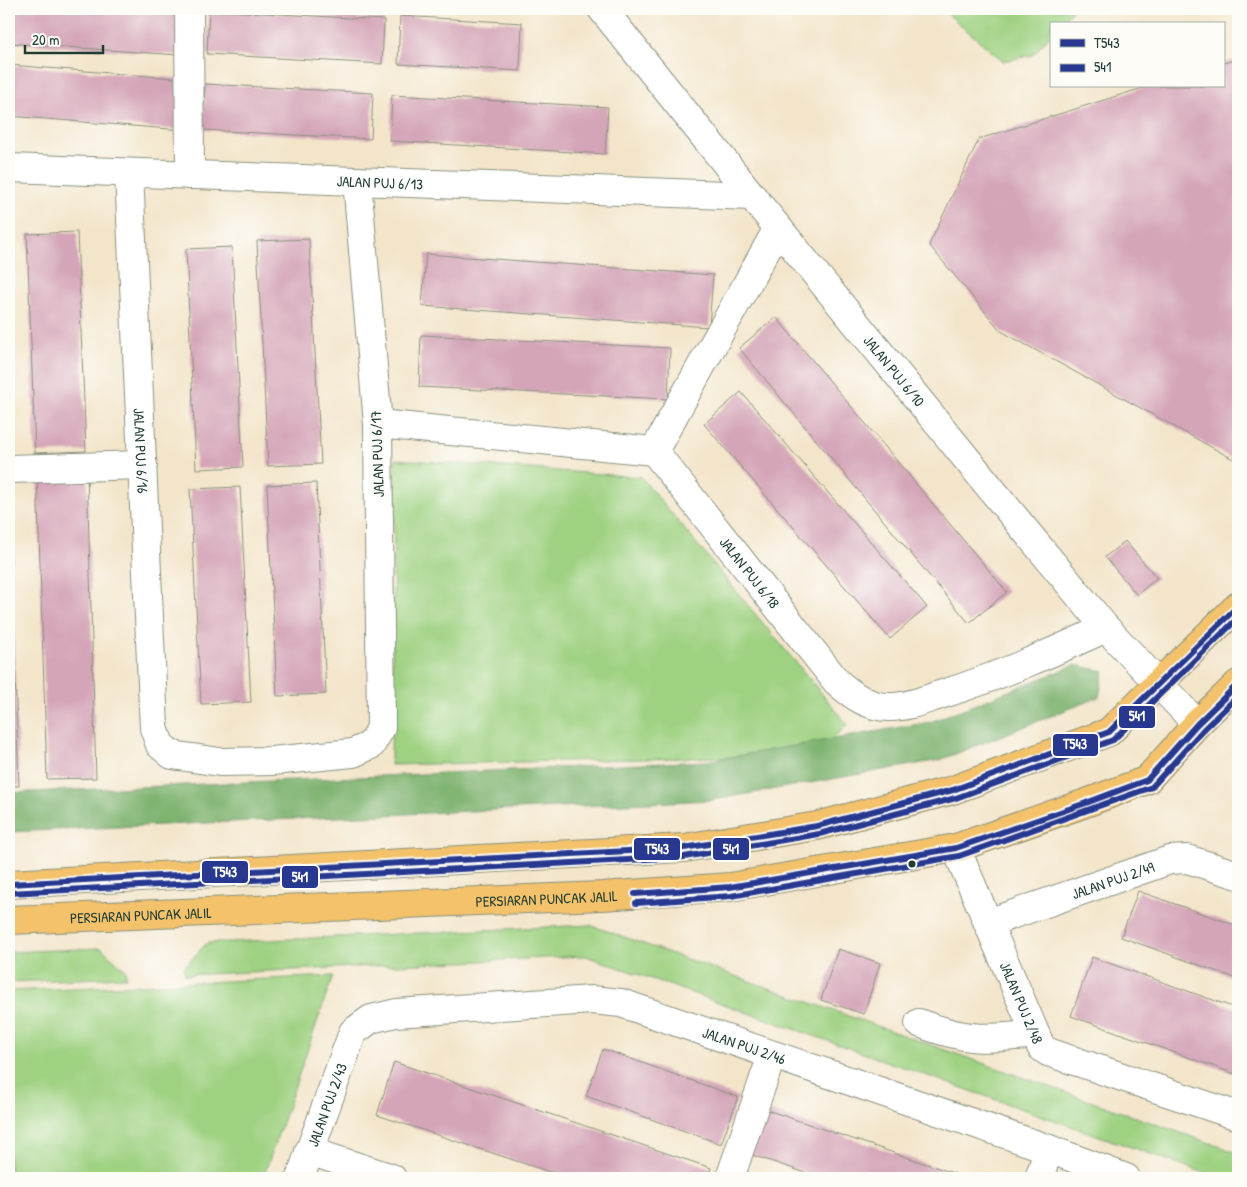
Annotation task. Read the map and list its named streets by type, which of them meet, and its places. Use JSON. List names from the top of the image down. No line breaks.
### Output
{"streets":{"main road":["PERSIARAN PUNCAK JALIL"],"street":["JALAN PUJ 6/13","JALAN PUJ 6/10","JALAN PUJ 6/16","JALAN PUJ 6/17","JALAN PUJ 6/18","JALAN PUJ 2/49","JALAN PUJ 2/48","JALAN PUJ 2/46","JALAN PUJ 2/43"]},"crossings":[["JALAN PUJ 6/13","JALAN PUJ 6/10"],["JALAN PUJ 6/13","JALAN PUJ 6/16"],["JALAN PUJ 6/13","JALAN PUJ 6/17"],["JALAN PUJ 6/10","JALAN PUJ 6/18"],["JALAN PUJ 6/10","PERSIARAN PUNCAK JALIL"],["JALAN PUJ 6/16","JALAN PUJ 6/17"],["JALAN PUJ 2/49","JALAN PUJ 2/48"],["PERSIARAN PUNCAK JALIL","JALAN PUJ 2/48"],["JALAN PUJ 2/46","JALAN PUJ 2/43"]],"lines":["transit line T543","transit line 541"],"legend":["T543","541"],"scale_bar":"20 m"}
